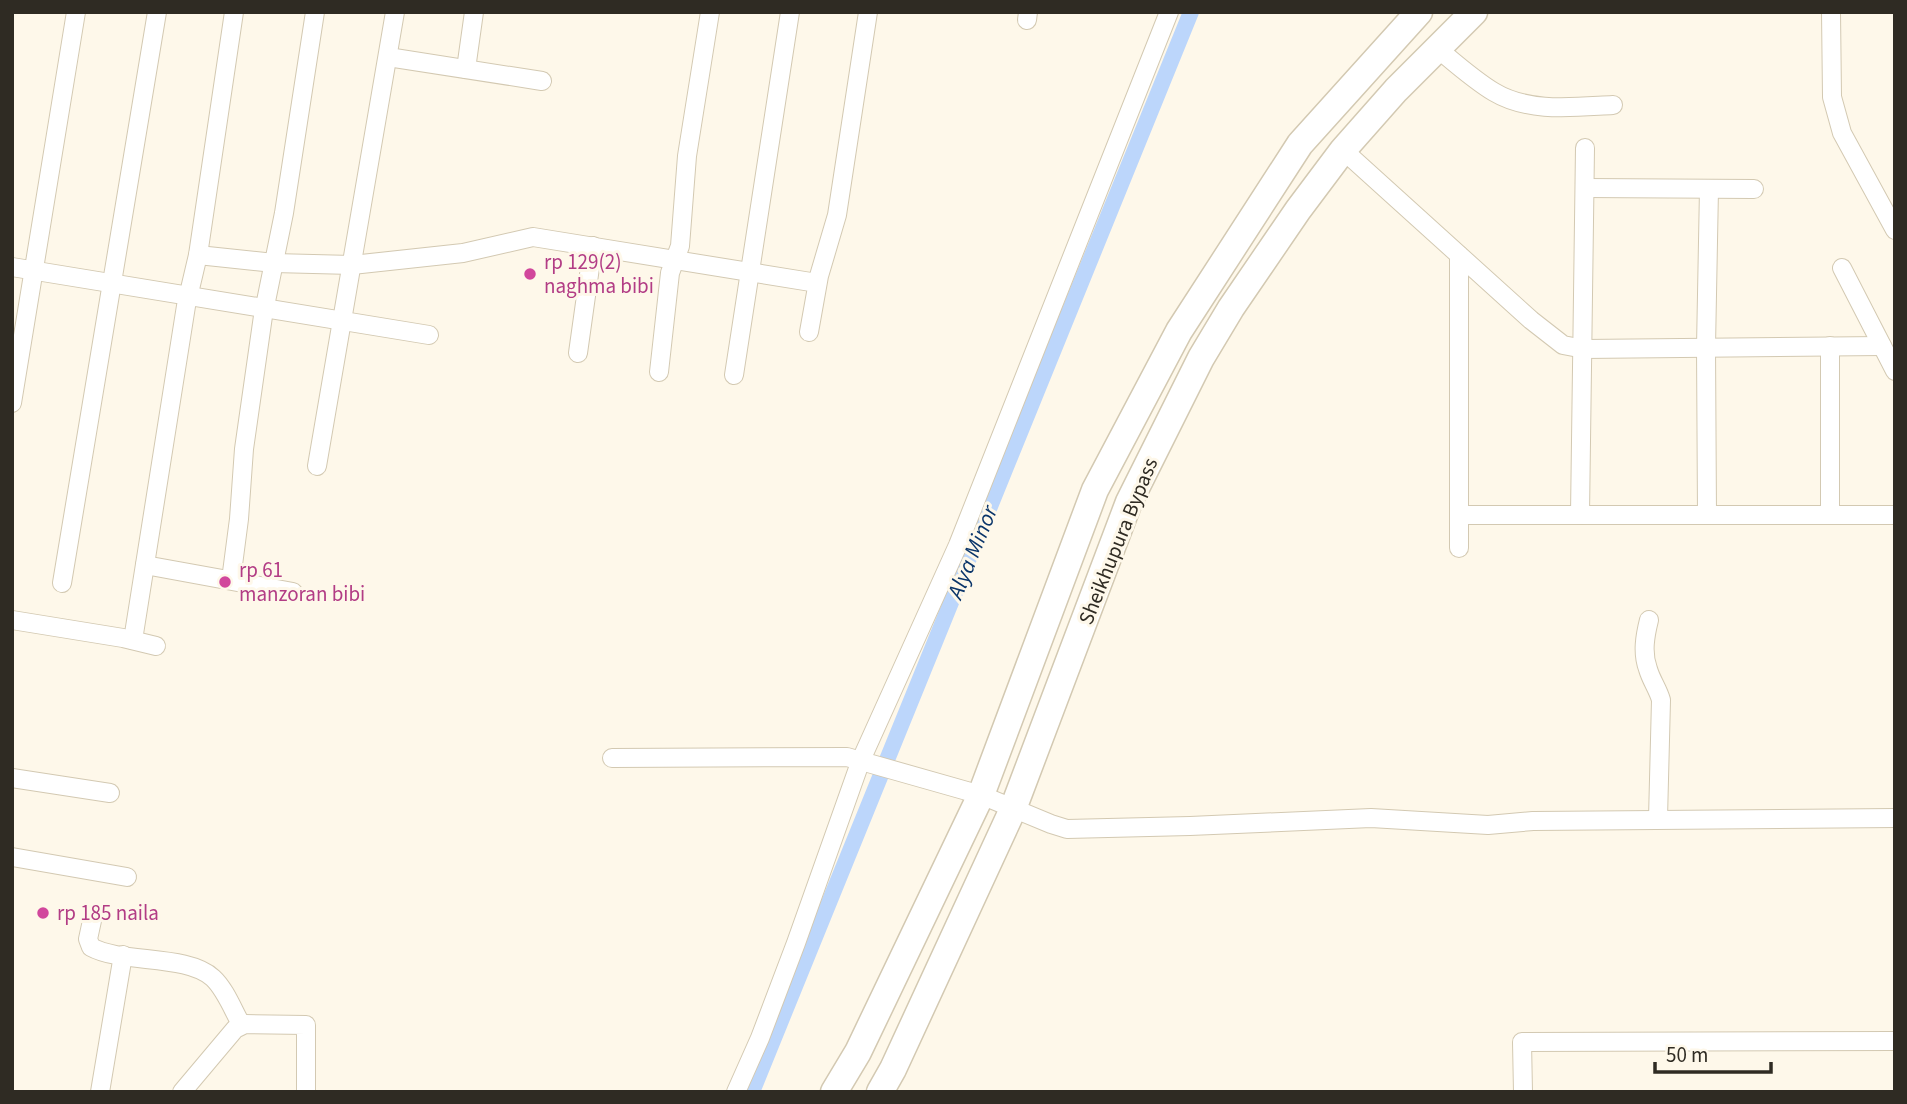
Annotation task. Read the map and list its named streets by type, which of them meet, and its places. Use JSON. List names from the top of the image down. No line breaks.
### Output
{"streets":{"highway":["Sheikhupura Bypass"]},"water":["Alya Minor"],"places":["rp 129(2) naghma bibi","rp 61 manzoran bibi","rp 185 naila"],"scale_bar":"50 m"}
